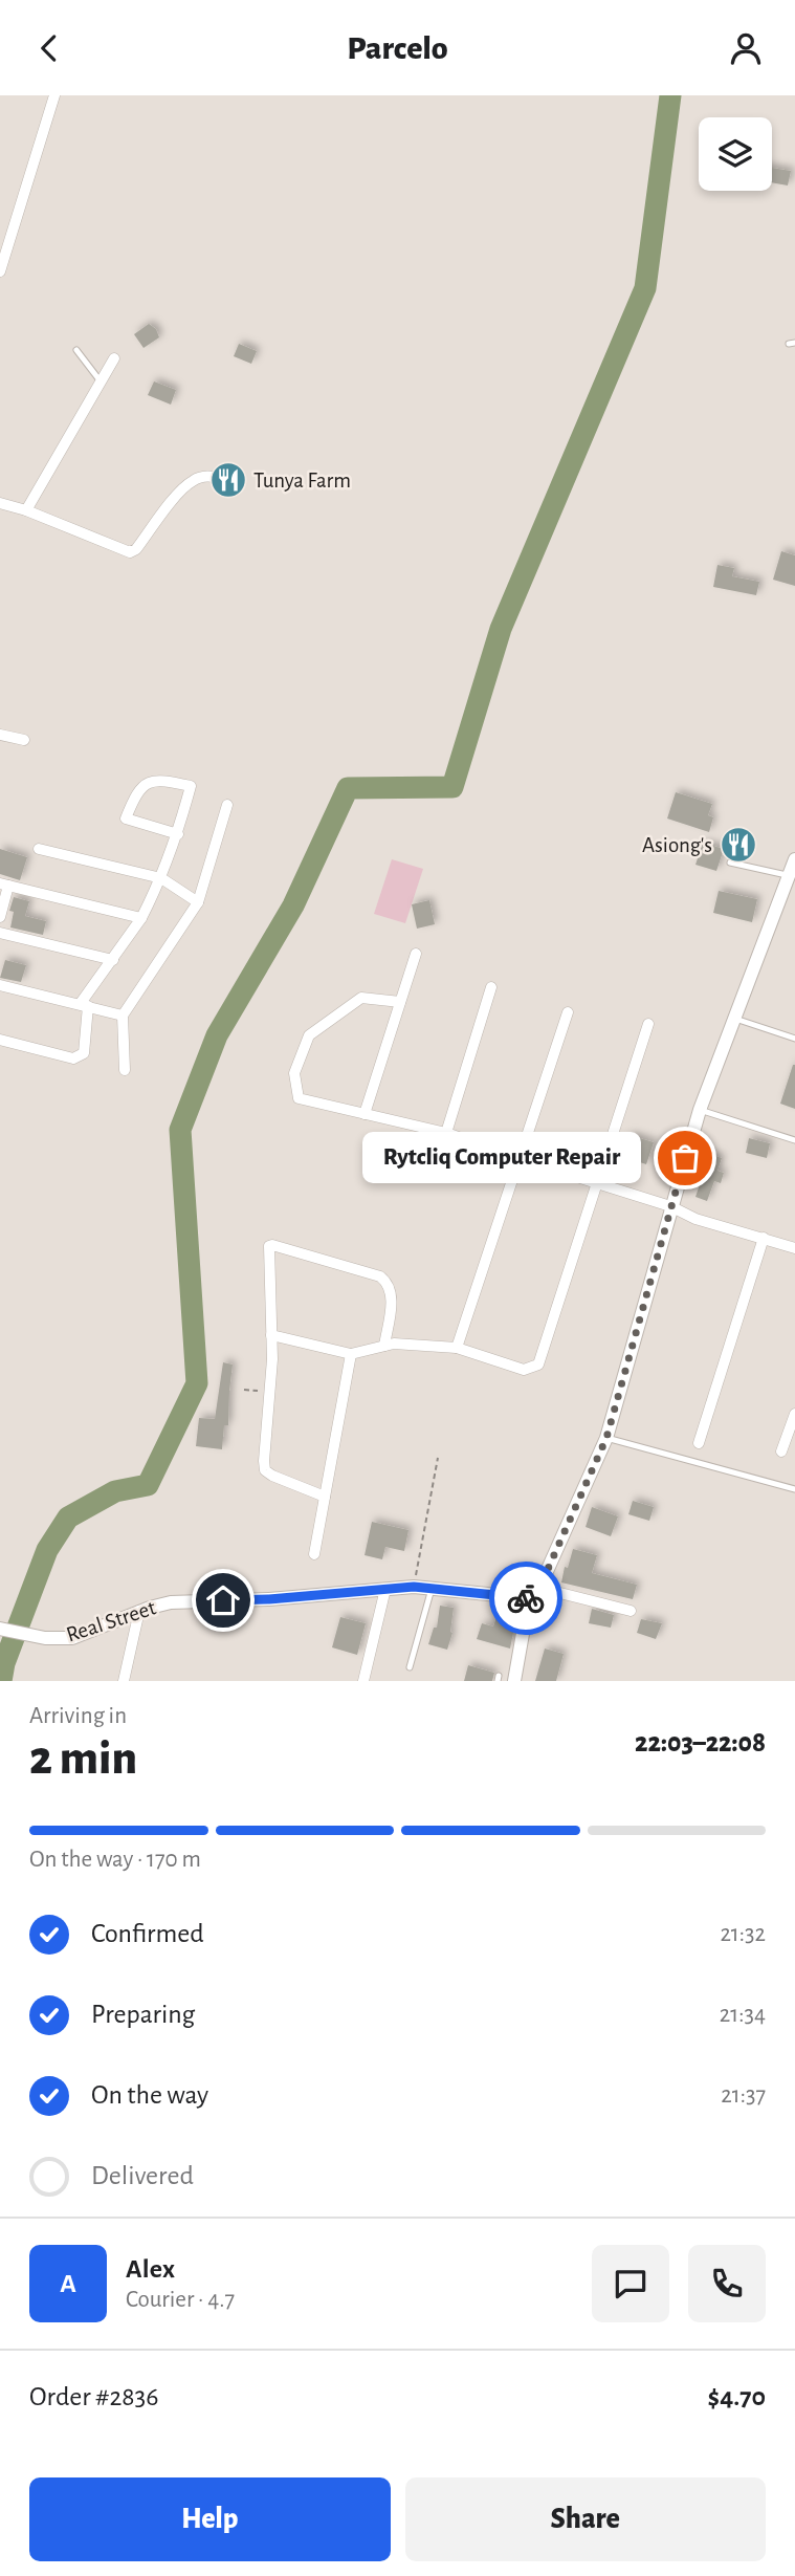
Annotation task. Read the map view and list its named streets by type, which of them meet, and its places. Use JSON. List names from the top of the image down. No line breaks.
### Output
{"streets":{"street":["Real Street"]},"places":{"restaurant":["Tunya Farm","Asiong's"],"other":["Rytcliq Computer Repair"]},"page":{"header":"Parcelo","bubble":"Rytcliq Computer Repair","heading":["2 min","Arriving in","22:03–22:08"],"panel":["Alex","Courier · 4.7","Order #2836","$4.70"],"bar":"On the way · 170 m","list":[["Confirmed","21:32"],["Preparing","21:34"],["On the way","21:37"],"Delivered"],"round":"A","buttons":["Help","Share"]}}
